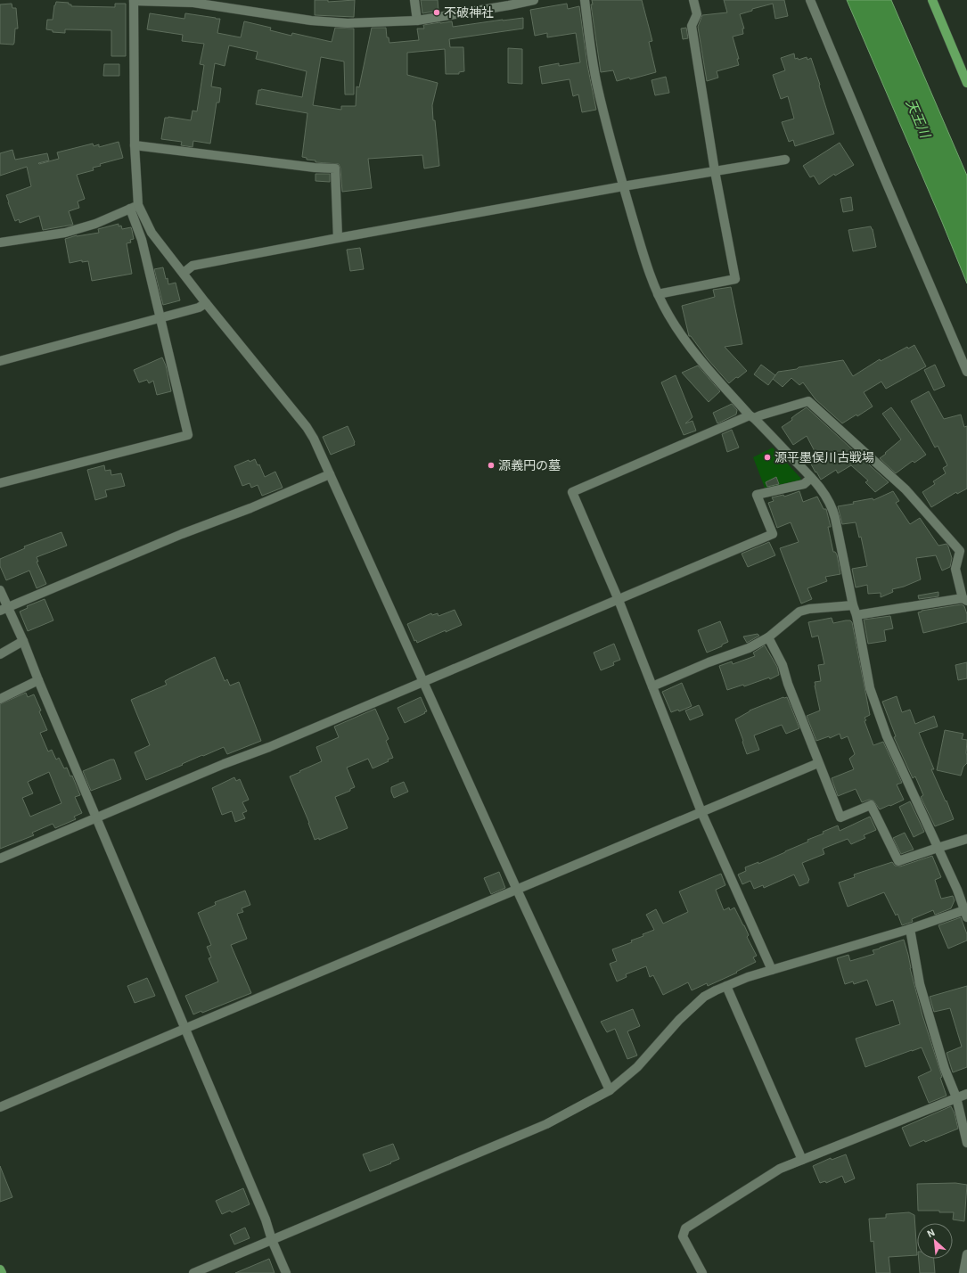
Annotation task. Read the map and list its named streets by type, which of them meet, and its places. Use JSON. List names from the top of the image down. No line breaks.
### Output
{"water":["天王川"],"places":["不破神社","源平墨俣川古戦場","源義円の墓"],"north":"top left"}
